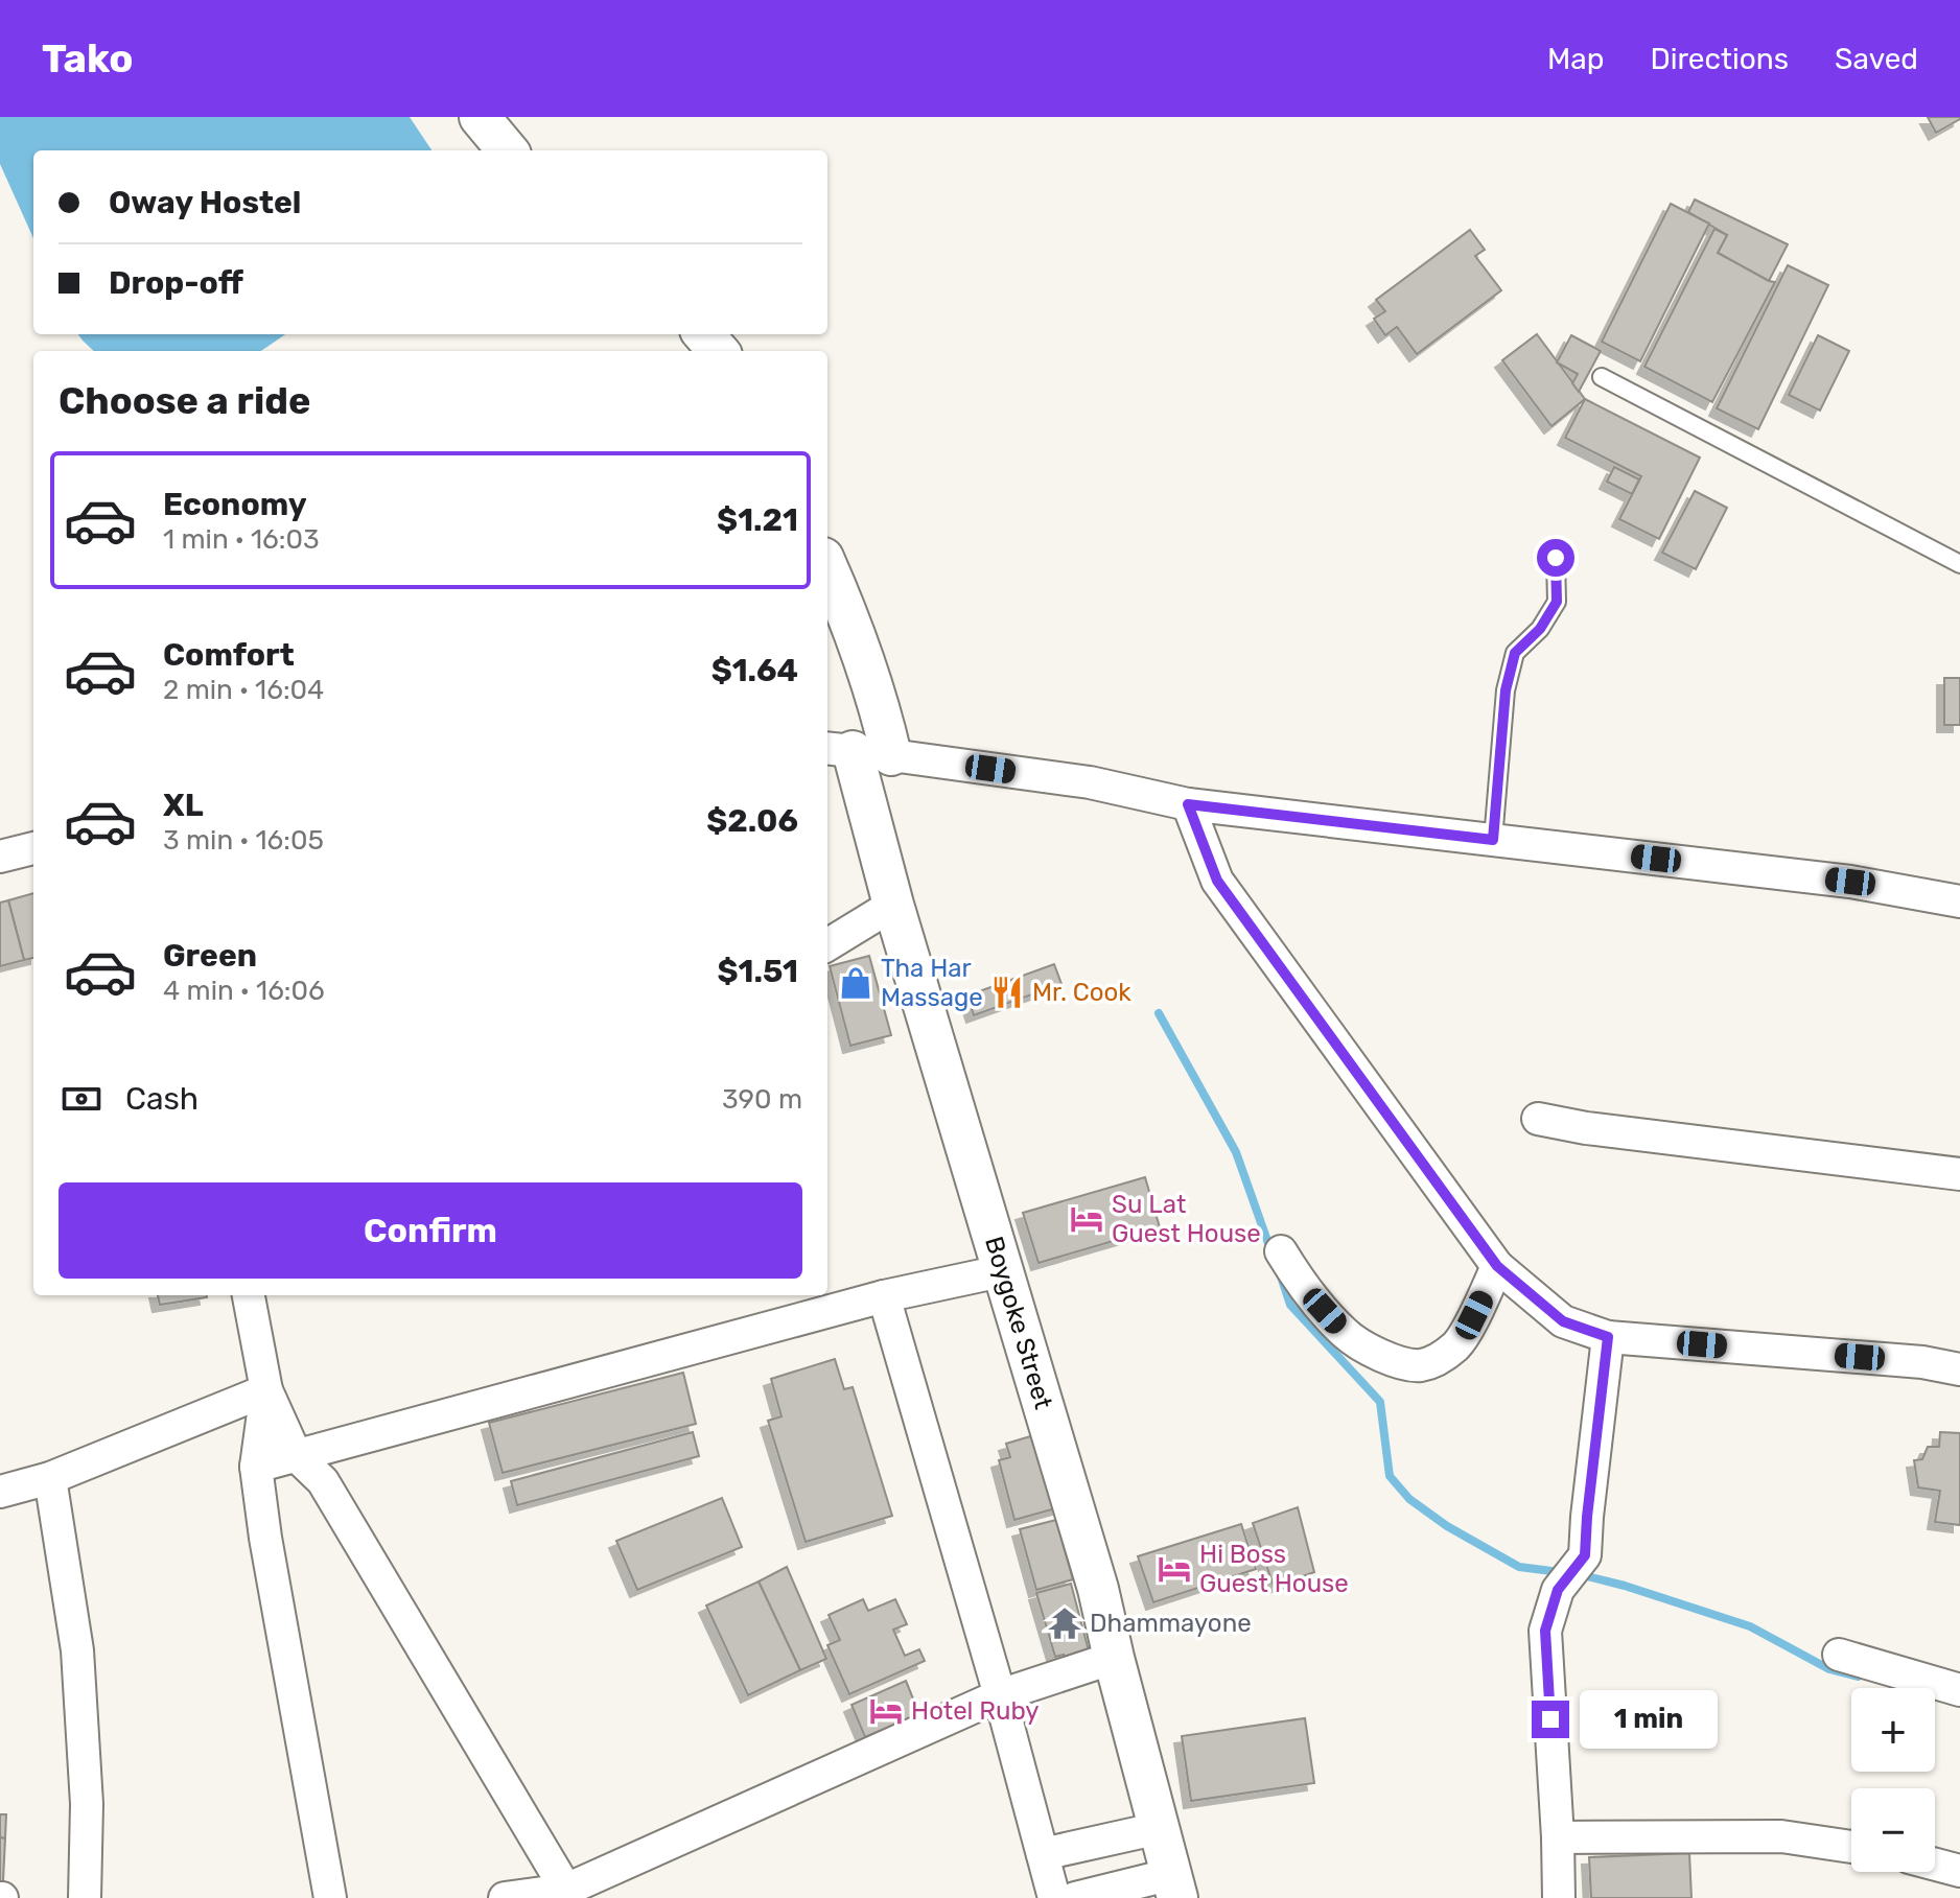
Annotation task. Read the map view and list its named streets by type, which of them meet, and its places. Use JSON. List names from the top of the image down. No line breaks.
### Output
{"streets":{"street":["Boygoke Street"]},"places":{"shop":["Tha Har Massage"],"restaurant":["Mr. Cook"],"hotel":["Su Lat Guest House","Hi Boss Guest House","Hotel Ruby"],"temple":["Dhammayone"]},"page":{"header":"Tako","nav":["Map","Directions","Saved"],"banner":["Oway Hostel","Drop-off"],"heading":"Choose a ride","list":[{"name":"Economy","note":"1 min · 16:03","value":"$1.21"},{"name":"Comfort","note":"2 min · 16:04","value":"$1.64"},{"name":"XL","note":"3 min · 16:05","value":"$2.06"},{"name":"Green","note":"4 min · 16:06","value":"$1.51"}],"pay":["Cash","390 m"],"buttons":"Confirm","map_buttons":["+","−"],"bubble":"1 min"}}
